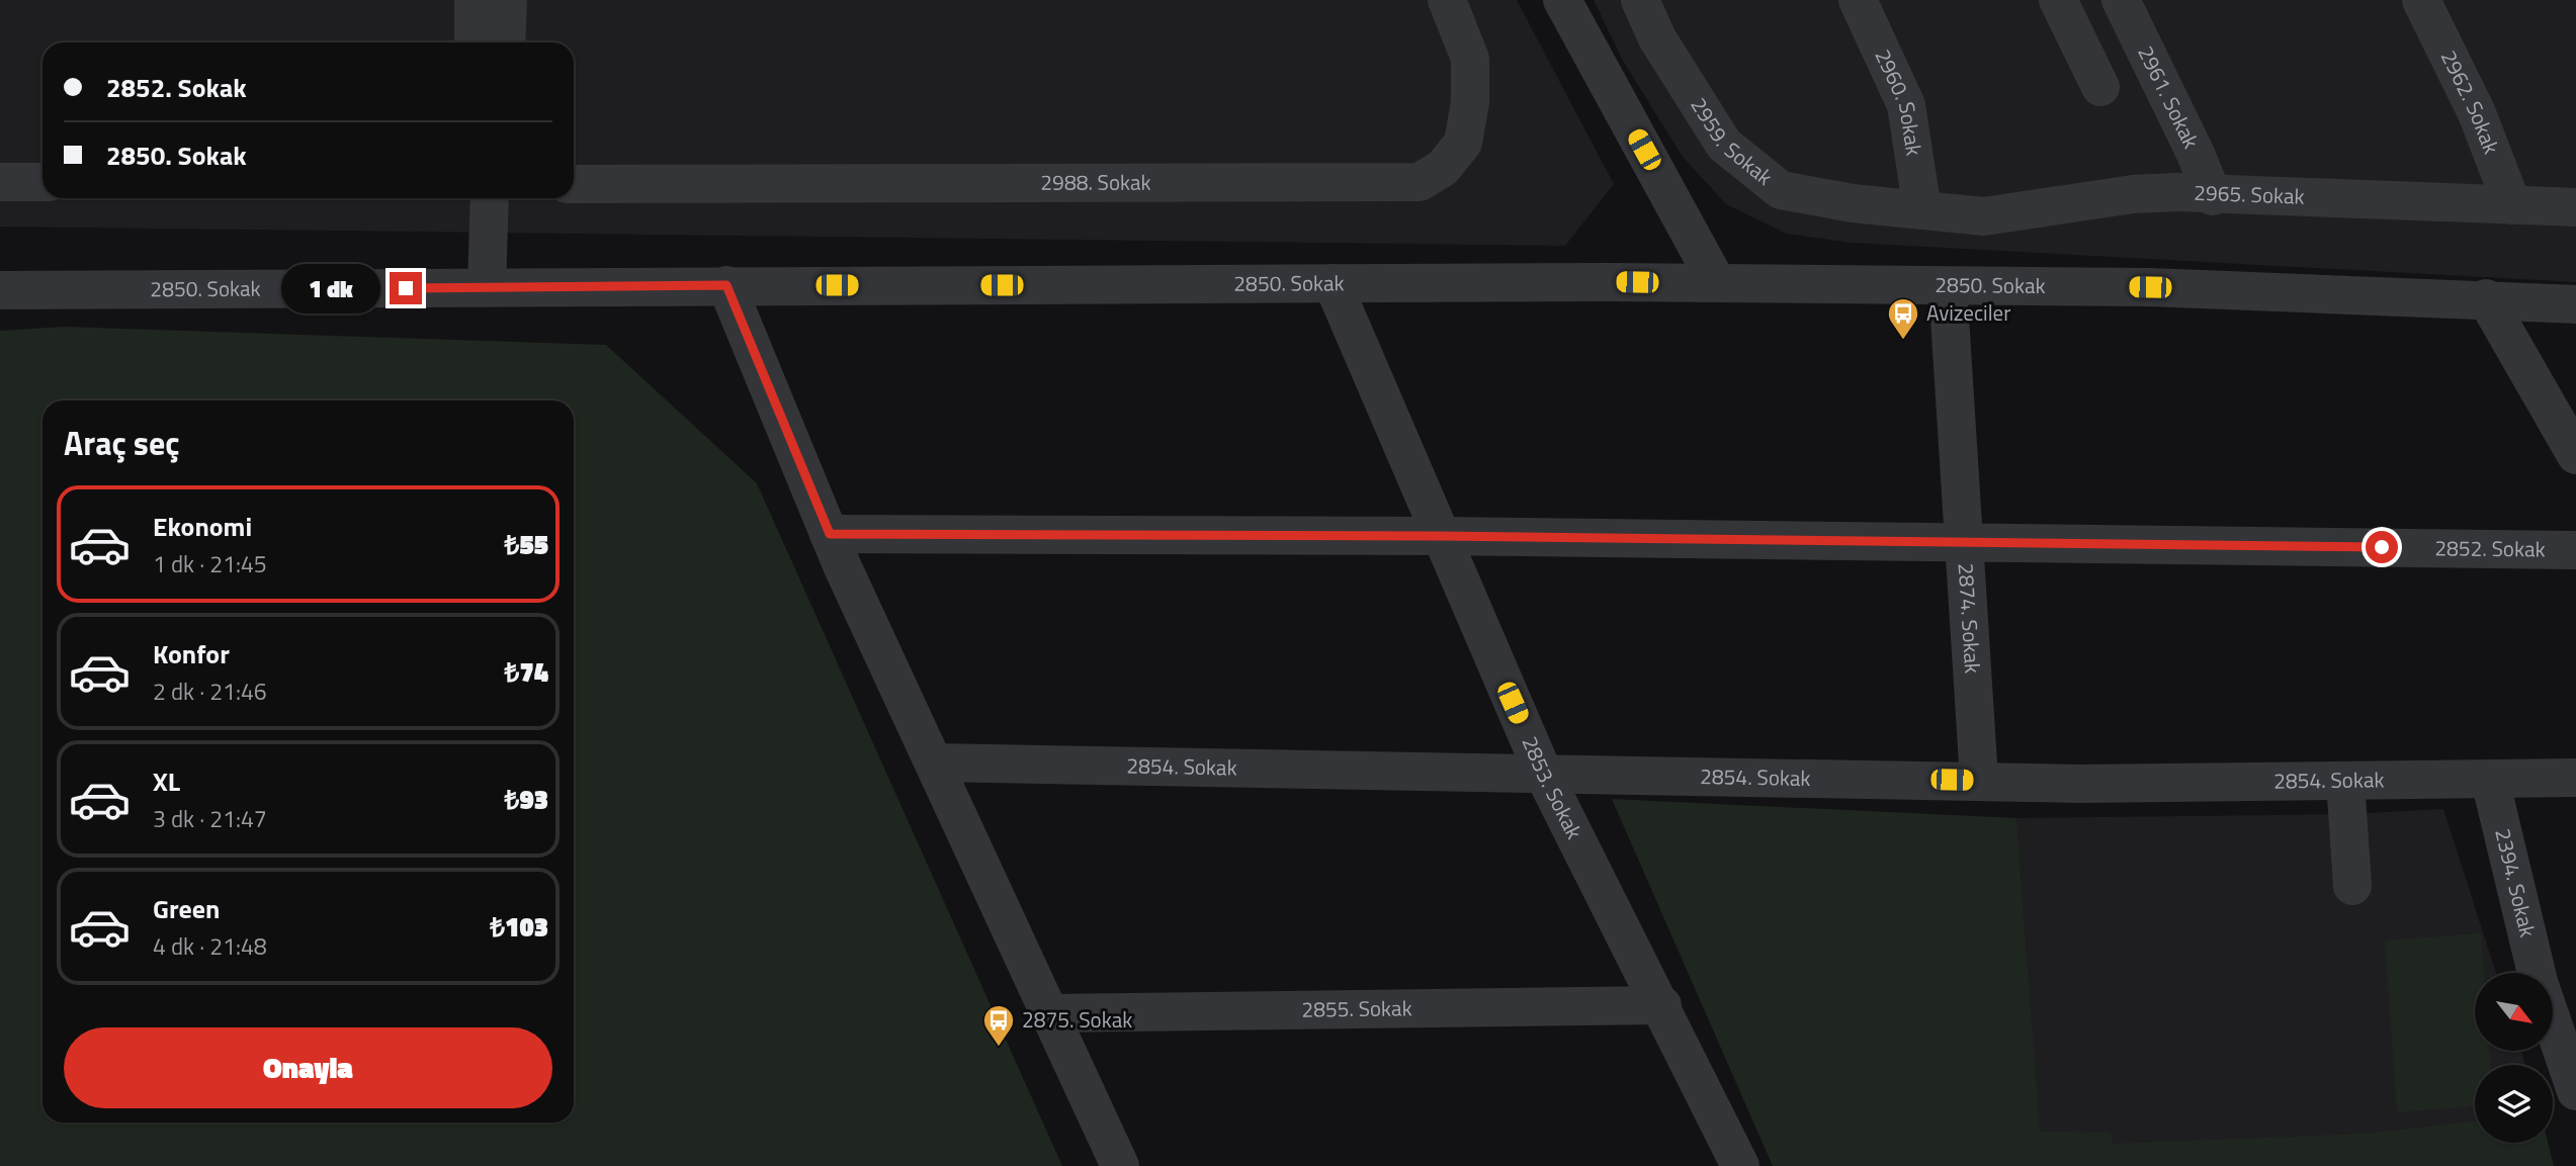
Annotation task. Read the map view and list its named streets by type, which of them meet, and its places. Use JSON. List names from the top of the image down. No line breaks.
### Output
{"streets":{"street":["2961. Sokak","2962. Sokak","2960. Sokak","2959. Sokak","2988. Sokak","2965. Sokak","2850. Sokak","2852. Sokak","2874. Sokak","2854. Sokak","2853. Sokak","2394. Sokak","2855. Sokak"]},"crossings":[["2961. Sokak","2965. Sokak"],["2962. Sokak","2965. Sokak"],["2960. Sokak","2959. Sokak"],["2960. Sokak","2965. Sokak"],["2959. Sokak","2965. Sokak"],["2850. Sokak","2874. Sokak"],["2850. Sokak","2853. Sokak"],["2852. Sokak","2874. Sokak"],["2852. Sokak","2853. Sokak"],["2874. Sokak","2854. Sokak"],["2854. Sokak","2853. Sokak"],["2854. Sokak","2394. Sokak"],["2853. Sokak","2855. Sokak"]],"places":{"bus stop":["Avizeciler","2875. Sokak"]},"north":"bottom right","page":{"banner":["2852. Sokak","2850. Sokak"],"bubble":"1 dk","heading":"Araç seç","list":[{"name":"Ekonomi","note":"1 dk · 21:45","value":"₺55"},{"name":"Konfor","note":"2 dk · 21:46","value":"₺74"},{"name":"XL","note":"3 dk · 21:47","value":"₺93"},{"name":"Green","note":"4 dk · 21:48","value":"₺103"}],"buttons":"Onayla"}}
